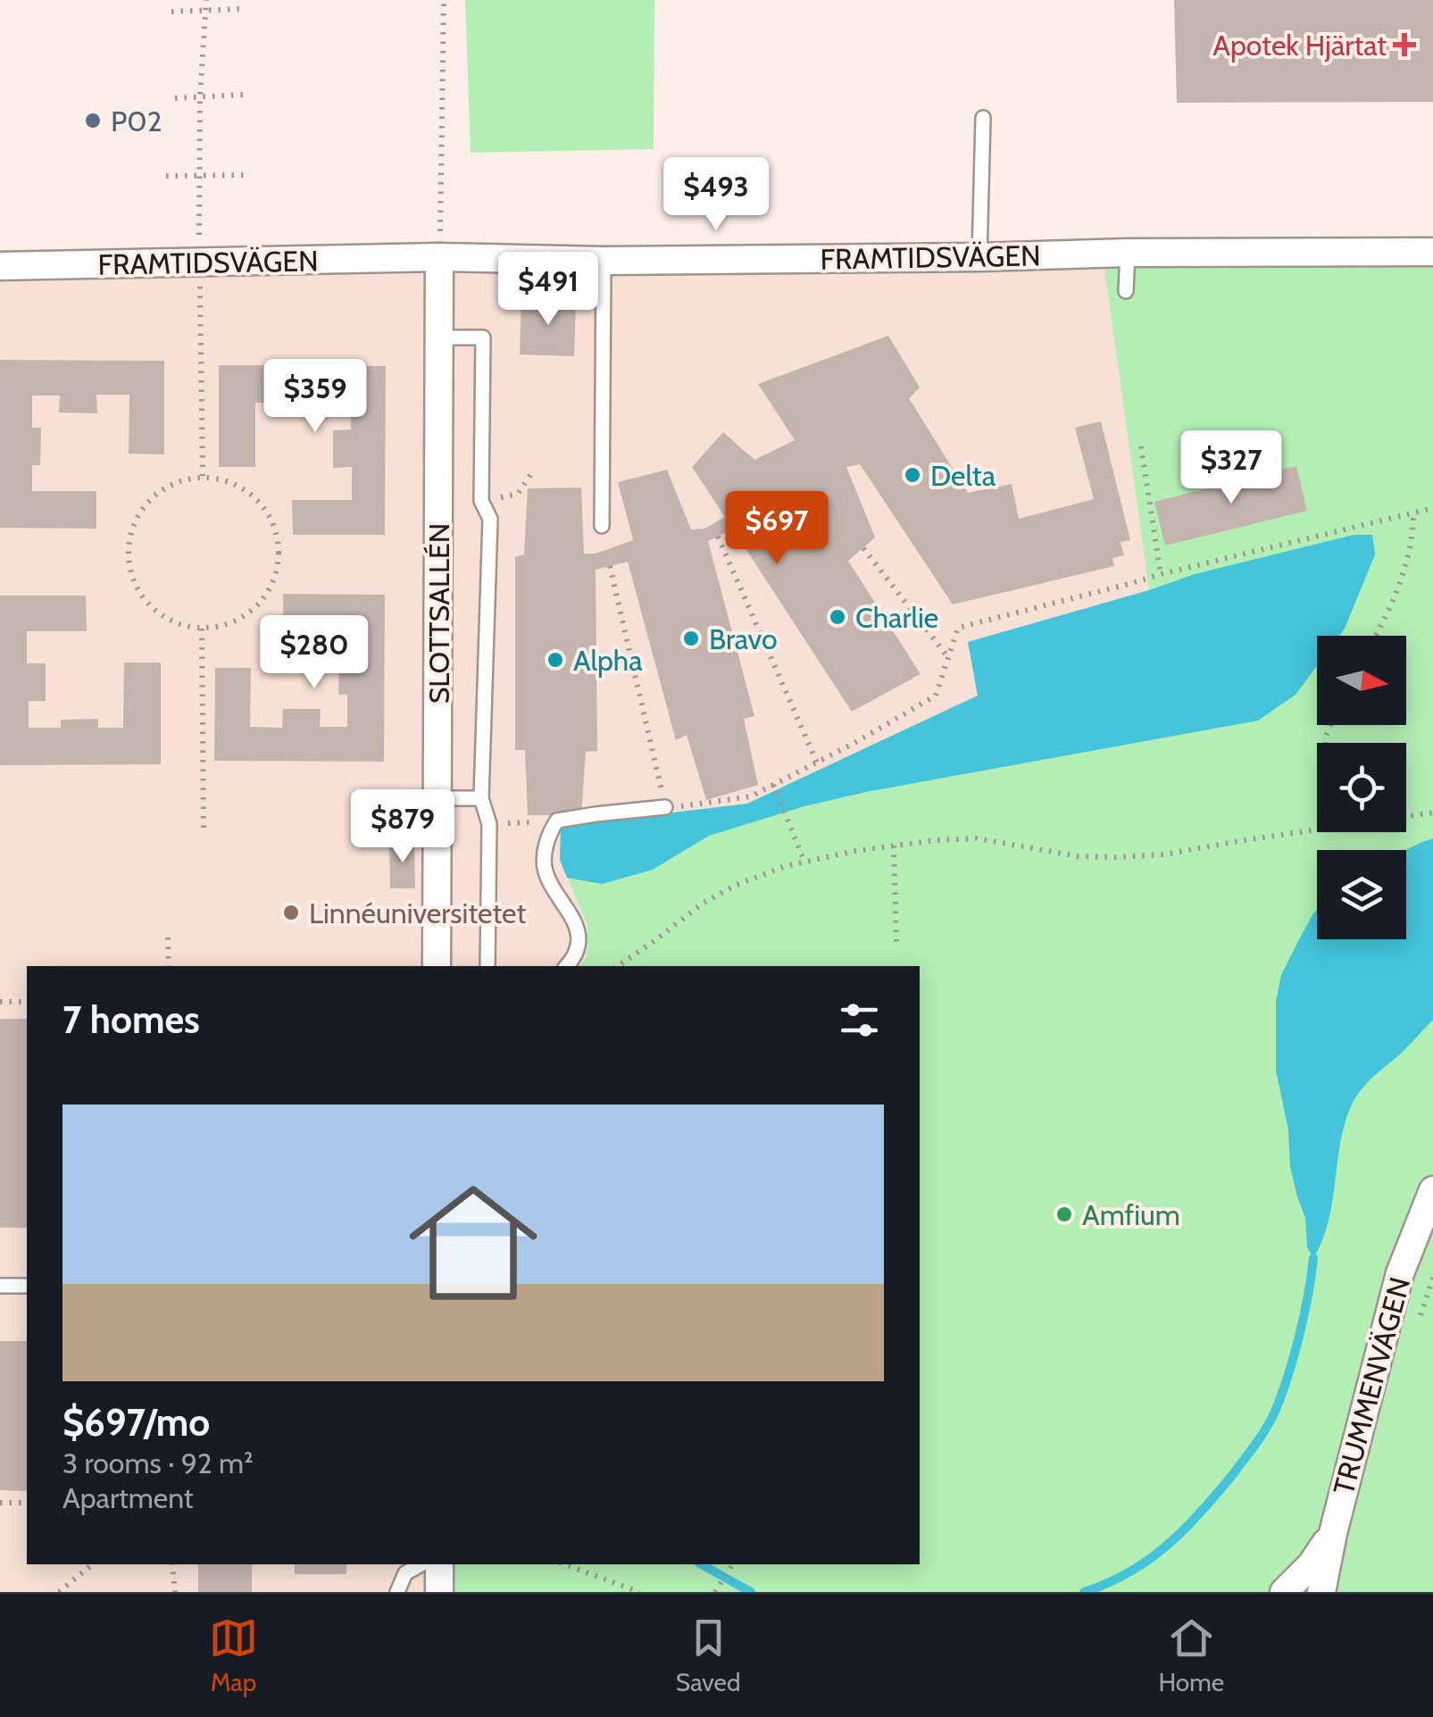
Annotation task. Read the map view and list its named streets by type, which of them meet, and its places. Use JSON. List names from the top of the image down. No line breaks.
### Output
{"streets":{"street":["FRAMTIDSVÄGEN","SLOTTSALLÉN","TRUMMENVÄGEN"]},"crossings":[["FRAMTIDSVÄGEN","SLOTTSALLÉN"]],"places":{"health":["Apotek Hjärtat"],"other":["P02","Delta","Charlie","Bravo","Alpha","Linnéuniversitetet","Amfium"]},"north":"right","page":{"price":["$493","$491","$359","$327","$697","$280","$879"],"heading":"7 homes","list":[{"name":"$697/mo","note":"3 rooms · 92 m² · Apartment"}],"tabs":["Map","Saved","Home"]}}
